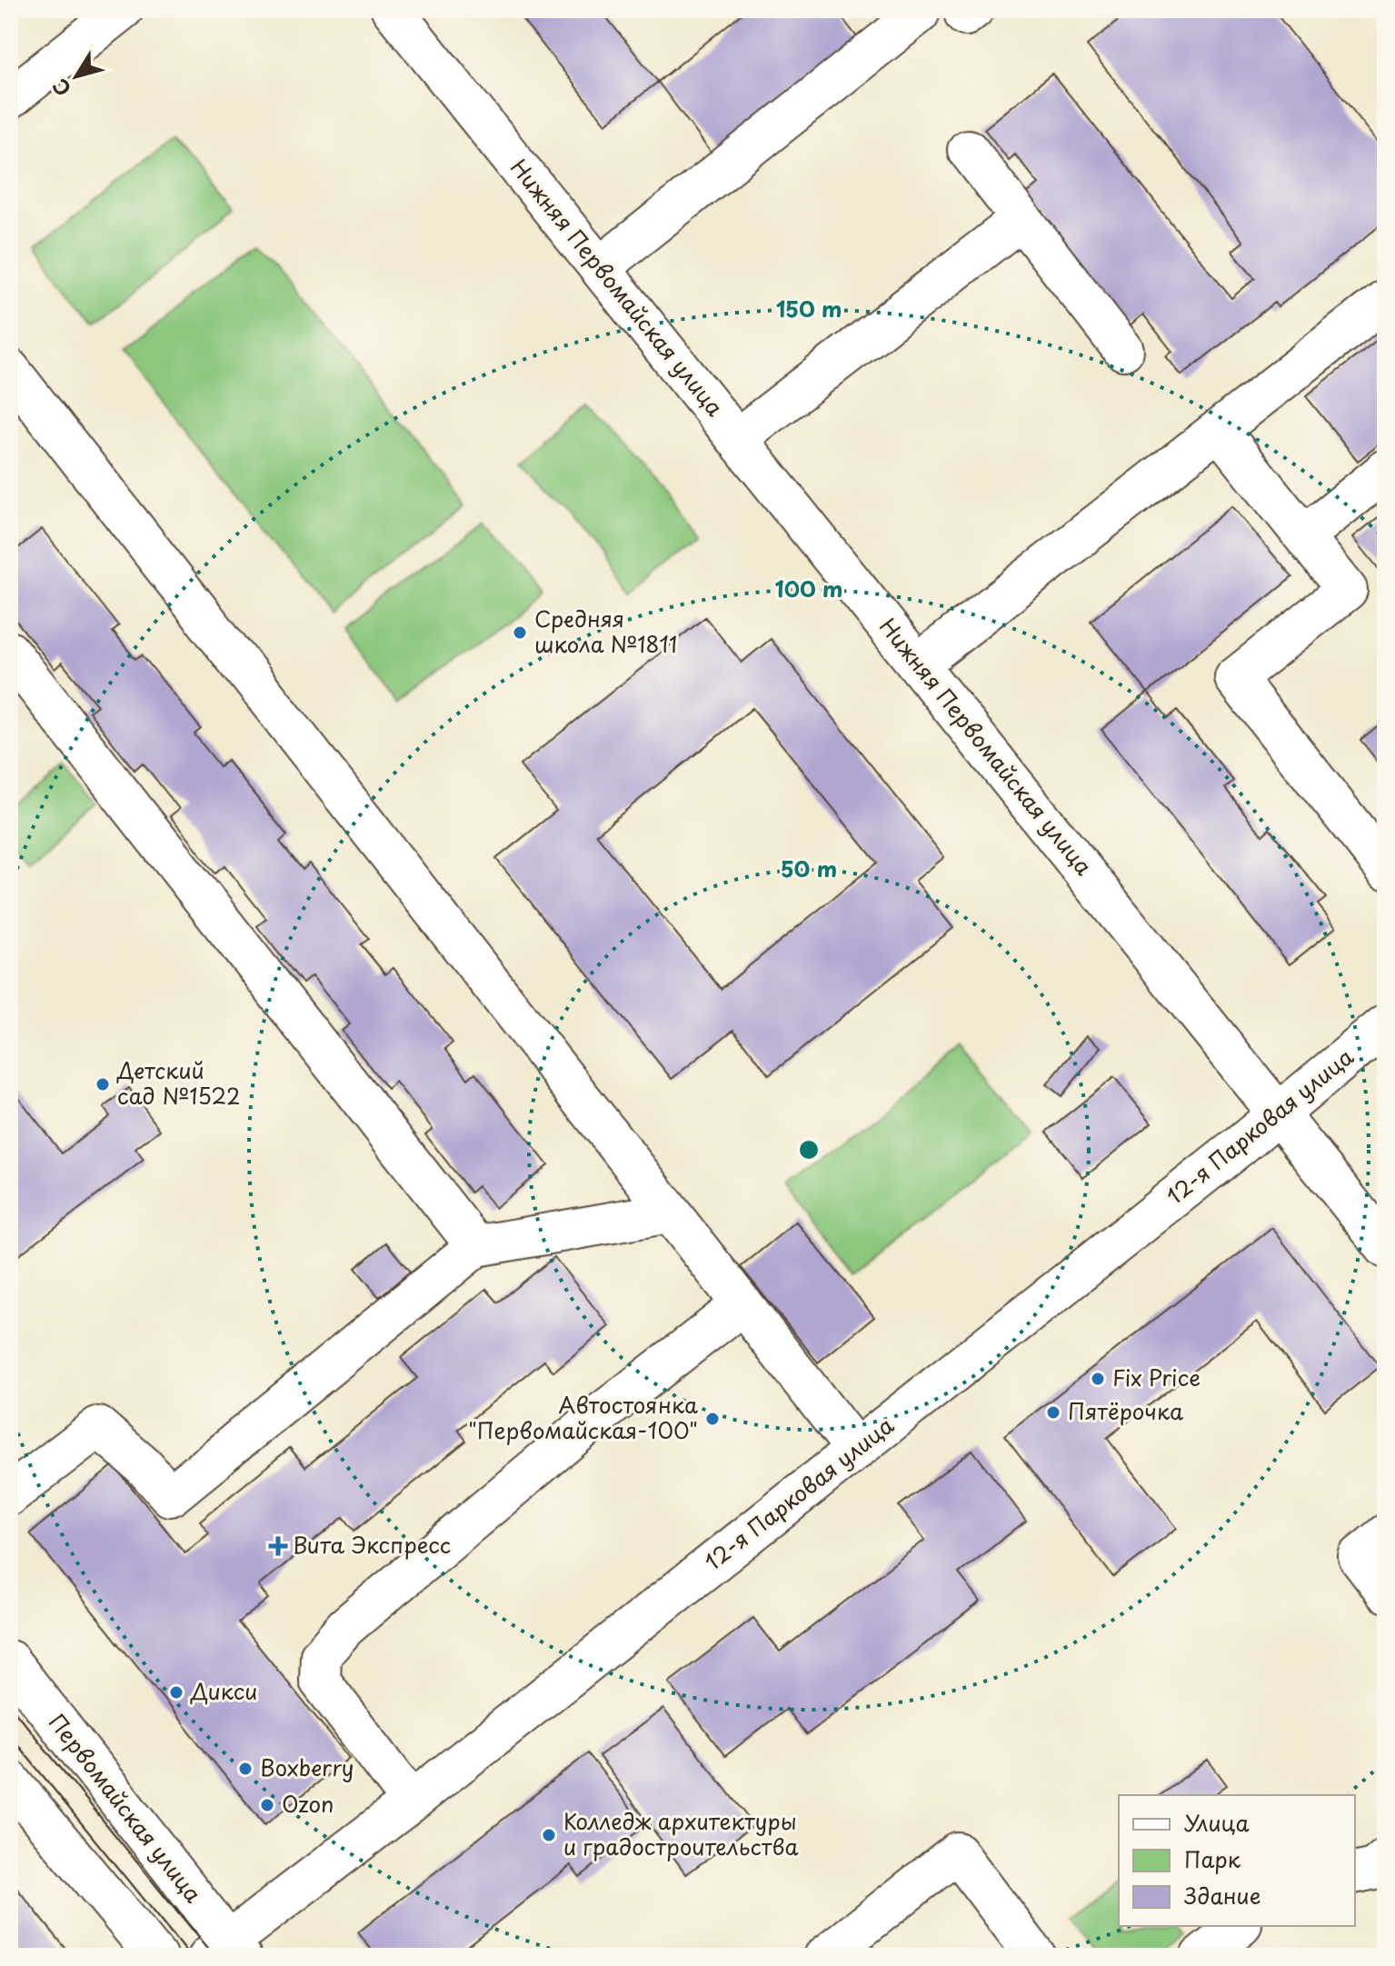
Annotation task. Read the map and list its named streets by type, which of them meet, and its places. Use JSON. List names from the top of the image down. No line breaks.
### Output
{"streets":{"street":["Нижняя Первомайская улица","12-я Парковая улица","Первомайская улица"]},"crossings":[["Нижняя Первомайская улица","12-я Парковая улица"],["12-я Парковая улица","Первомайская улица"]],"places":{"other":["Средняя школа №1811","Детский сад №1522","Fix Price","Пятёрочка","Автостоянка \"Первомайская-100\"","Дикси","Boxberry","Ozon","Колледж архитектуры и градостроительства"],"health":["Вита Экспресс"]},"legend":["Улица","Парк","Здание"],"north":"bottom left","rings":["150 m","100 m","50 m"]}
